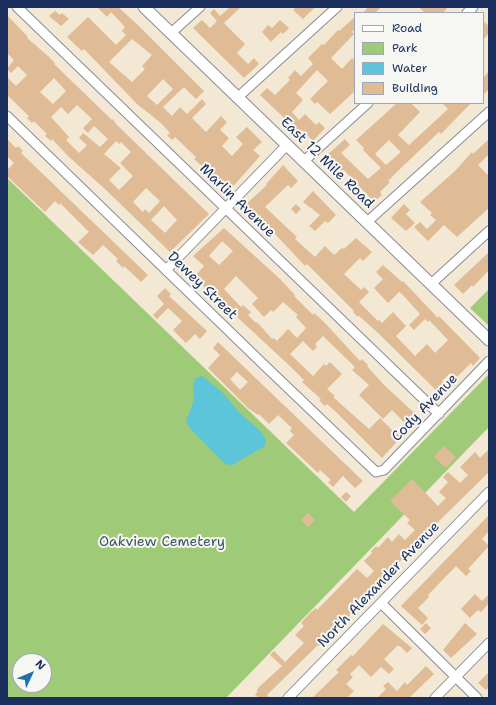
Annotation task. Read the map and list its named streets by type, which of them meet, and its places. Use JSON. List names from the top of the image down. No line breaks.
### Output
{"streets":{"main road":["East 12 Mile Road"],"street":["Marlin Avenue","Dewey Street","Cody Avenue","North Alexander Avenue"]},"crossings":[["Marlin Avenue","Cody Avenue"],["Dewey Street","Cody Avenue"]],"parks":["Oakview Cemetery"],"legend":["Road","Park","Water","Building"],"north":"top right"}
